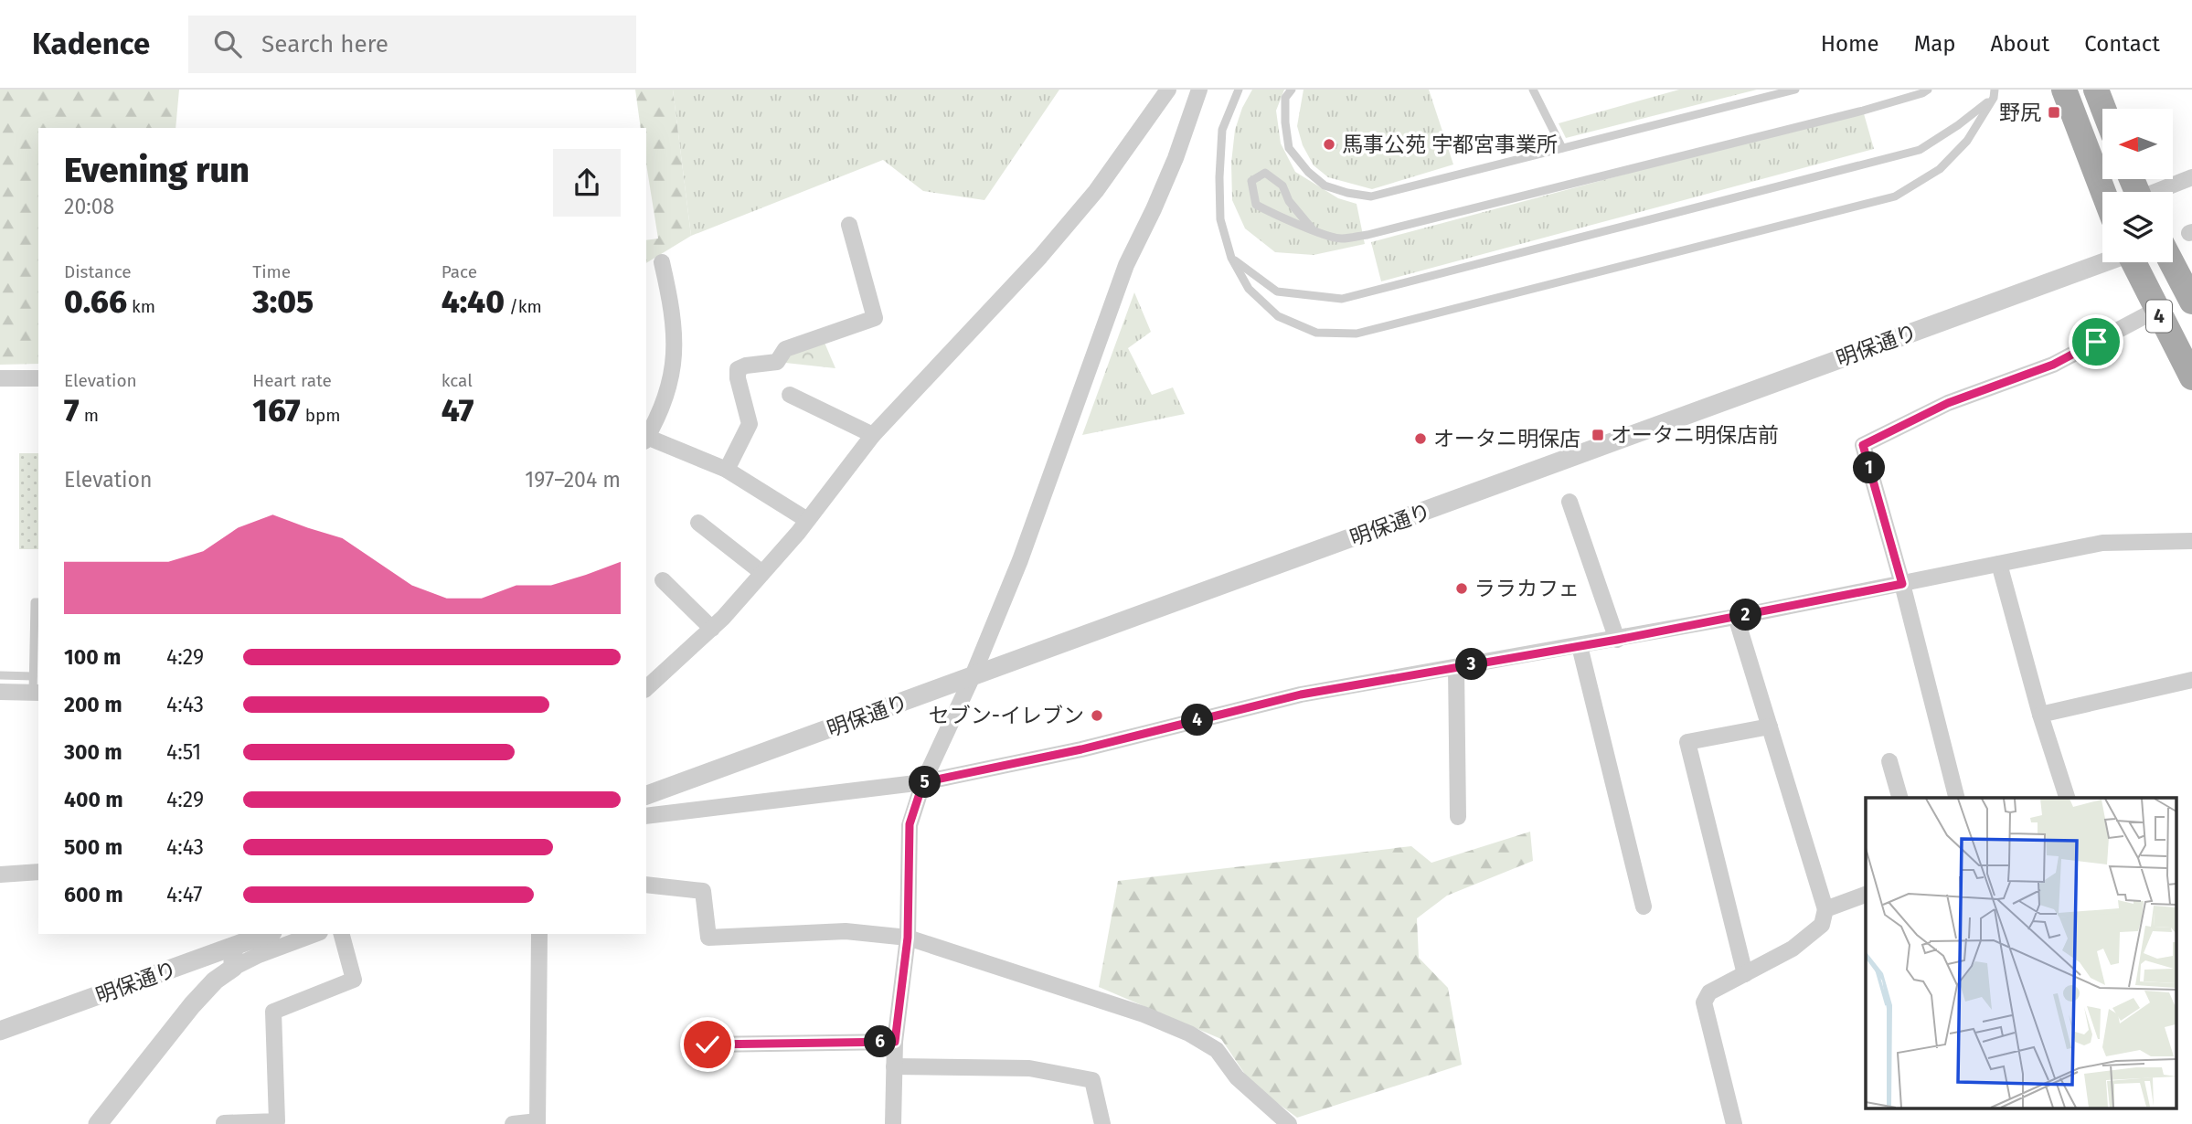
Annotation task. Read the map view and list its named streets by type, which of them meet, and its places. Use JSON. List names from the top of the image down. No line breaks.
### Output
{"streets":{"main road":["4"],"street":["明保通り"]},"places":{"transit":["野尻","オータニ明保店前"],"other":["馬事公苑 宇都宮事業所","オータニ明保店","ララカフェ","セブン-イレブン"]},"north":"left","page":{"header":"Kadence","search":"Search here","nav":["Home","Map","About","Contact"],"heading":["Evening run","20:08"],"stats":[["Distance","0.66 km"],["Time","3:05"],["Pace","4:40 /km"],["Elevation","7 m"],["Heart rate","167 bpm"],["kcal","47"]],"pins":["1","2","3","4","5","6"],"chart":["Elevation","197–204 m"],"list":[{"name":"100 m","note":"4:29"},{"name":"200 m","note":"4:43"},{"name":"300 m","note":"4:51"},{"name":"400 m","note":"4:29"},{"name":"500 m","note":"4:43"},{"name":"600 m","note":"4:47"}]}}
